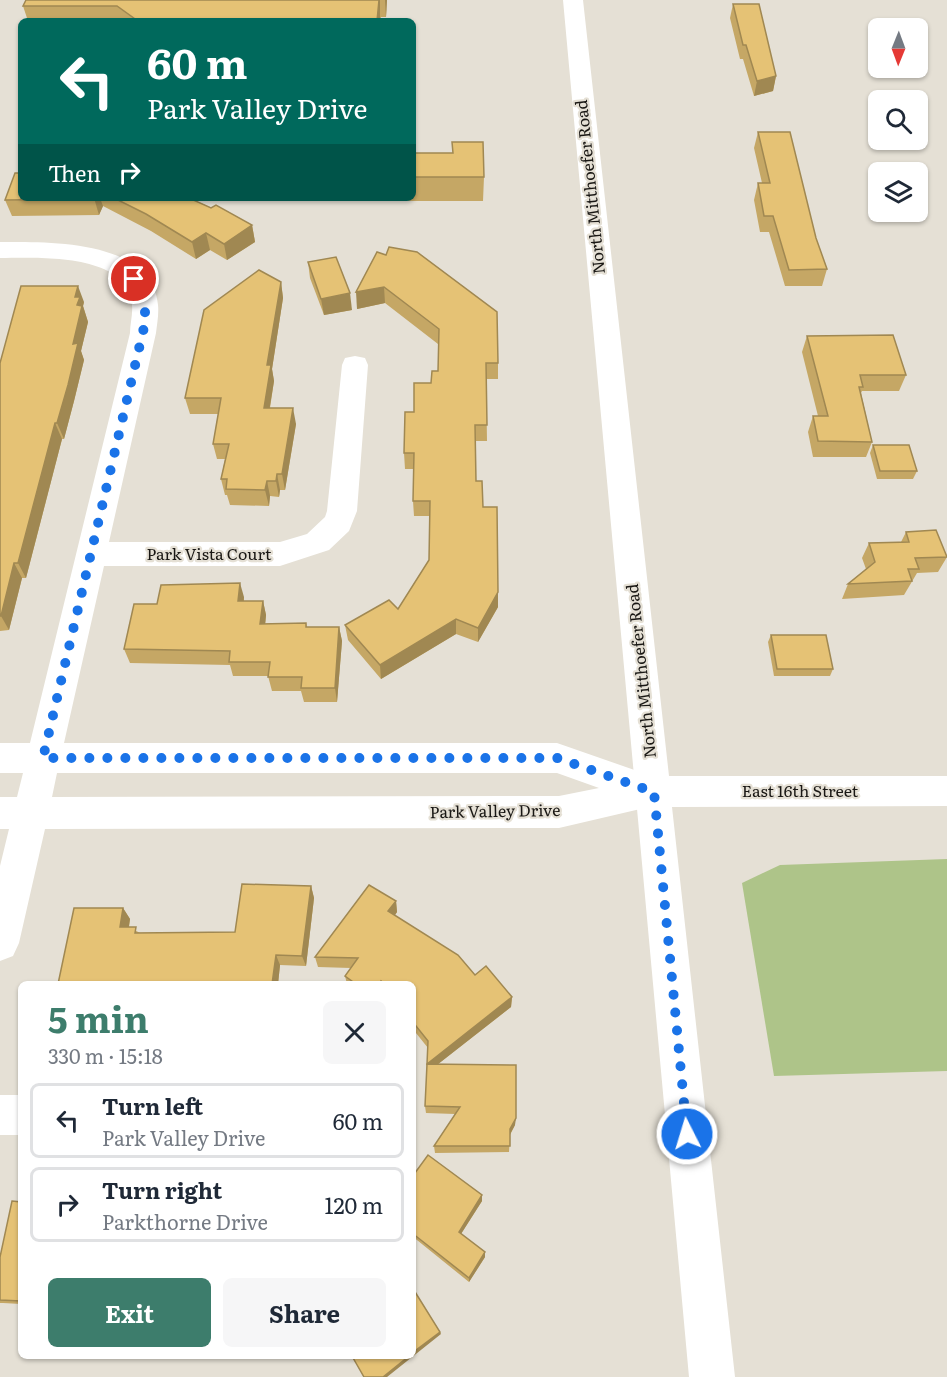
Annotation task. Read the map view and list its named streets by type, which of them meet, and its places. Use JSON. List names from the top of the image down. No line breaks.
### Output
{"streets":{"street":["North Mitthoefer Road","Park Vista Court","East 16th Street","Park Valley Drive"]},"crossings":[["North Mitthoefer Road","East 16th Street"],["North Mitthoefer Road","Park Valley Drive"],["East 16th Street","Park Valley Drive"]],"north":"bottom","page":{"turn":["60 m","Park Valley Drive"],"then":"Then","heading":["5 min","330 m · 15:18"],"list":[{"name":"Turn left","note":"Park Valley Drive","value":"60 m"},{"name":"Turn right","note":"Parkthorne Drive","value":"120 m"}],"buttons":["Exit","Share"]}}
